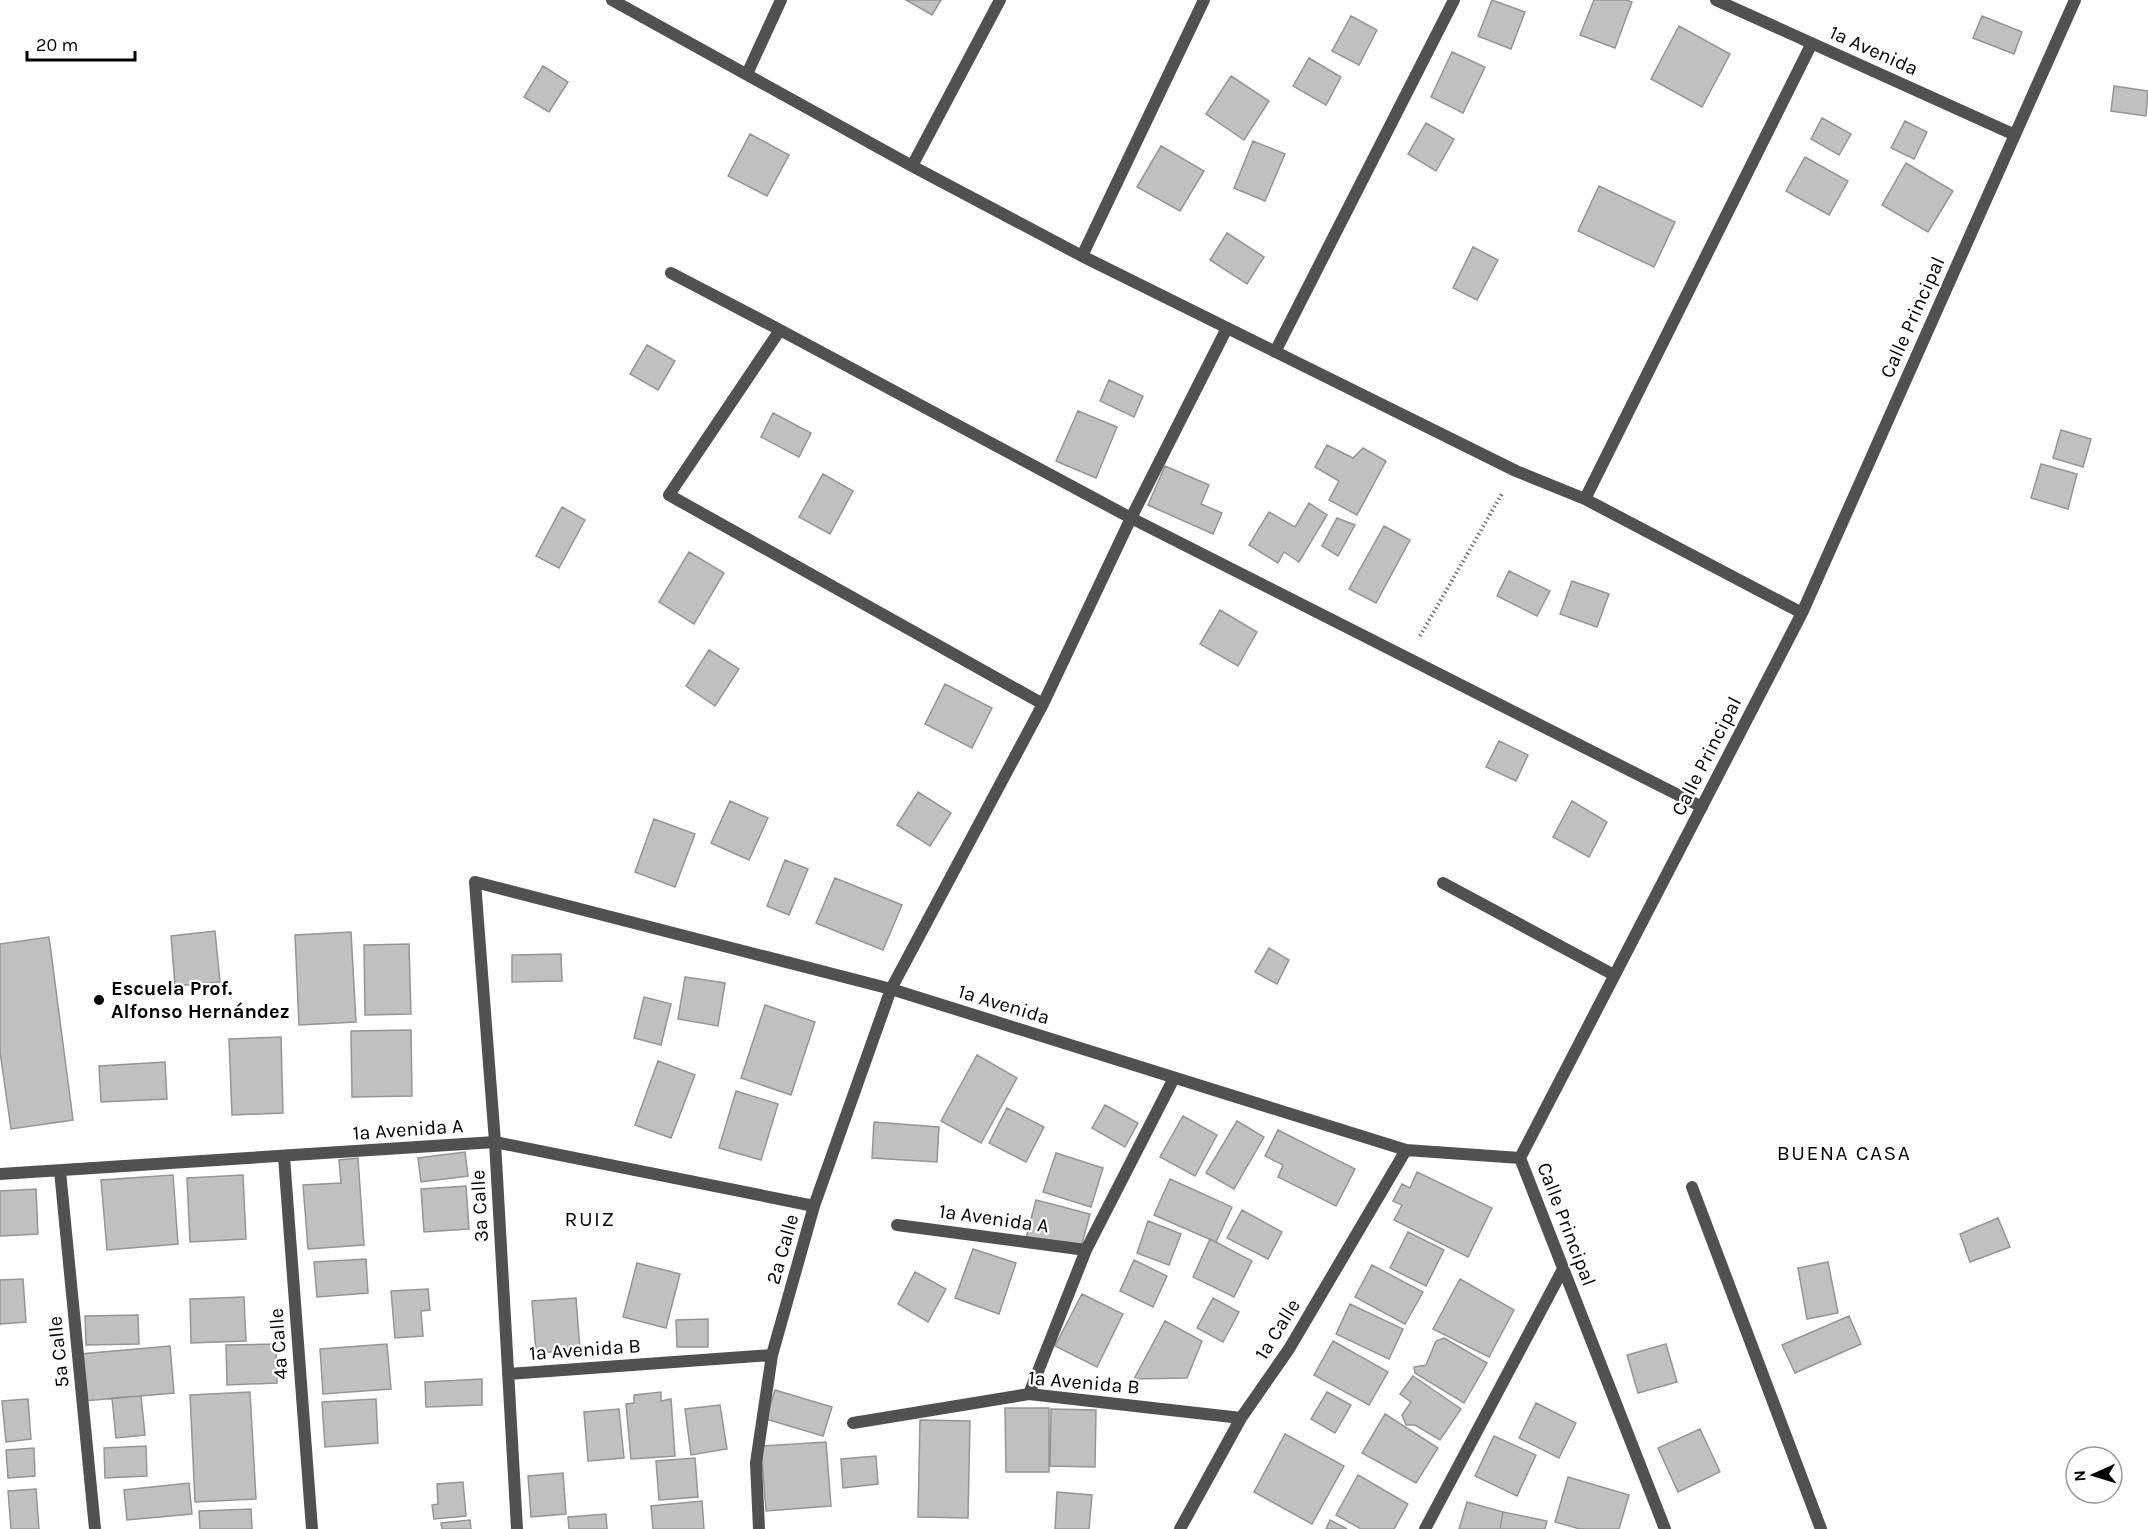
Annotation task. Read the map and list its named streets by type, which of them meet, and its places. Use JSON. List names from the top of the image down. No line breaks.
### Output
{"streets":{"street":["1a Avenida","Calle Principal","1a Avenida A","3a Calle","2a Calle","1a Calle","4a Calle","1a Avenida B","5a Calle"]},"crossings":[["1a Avenida","Calle Principal"],["1a Avenida","3a Calle"],["1a Avenida","2a Calle"],["1a Avenida","1a Calle"],["1a Avenida A","3a Calle"],["1a Avenida A","2a Calle"],["1a Avenida A","4a Calle"],["1a Avenida A","5a Calle"],["3a Calle","1a Avenida B"],["2a Calle","1a Avenida B"],["1a Calle","1a Avenida B"]],"districts":["BUENA CASA","RUIZ"],"places":["Escuela Prof. Alfonso Hernández"],"scale_bar":"20 m","north":"left"}
